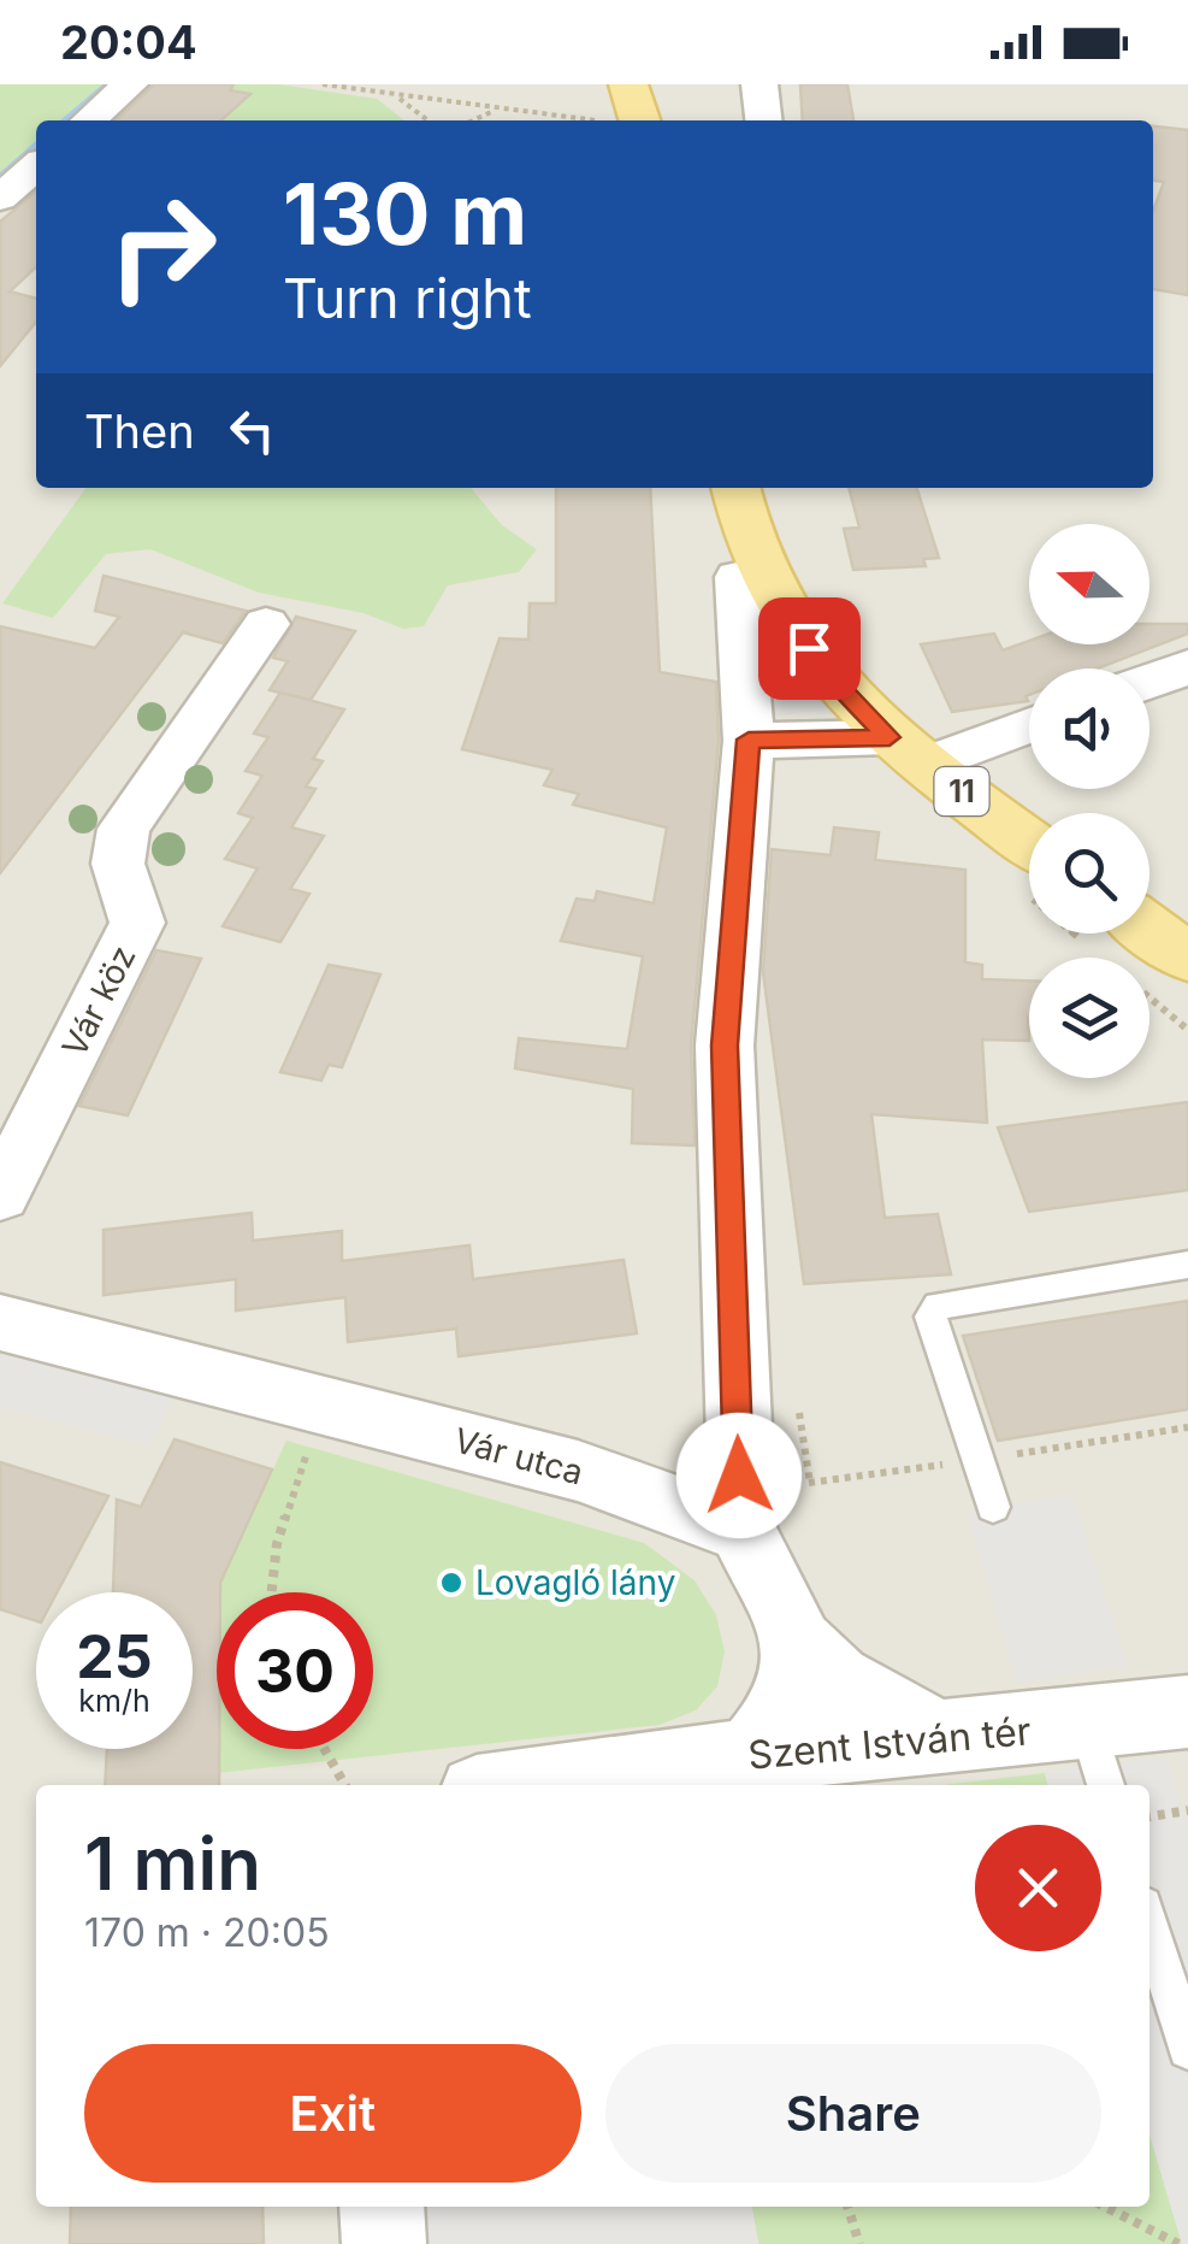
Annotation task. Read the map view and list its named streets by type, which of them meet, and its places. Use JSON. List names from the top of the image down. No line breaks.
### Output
{"streets":{"main road":["11"],"street":["Vár köz","Vár utca","Szent István tér"]},"places":["Lovagló lány"],"north":"left","page":{"status":"20:04","turn":["130 m","Turn right"],"then":"Then","speed":"25 km/h","limit":"30","heading":["1 min","170 m · 20:05"],"buttons":["Exit","Share"]}}
